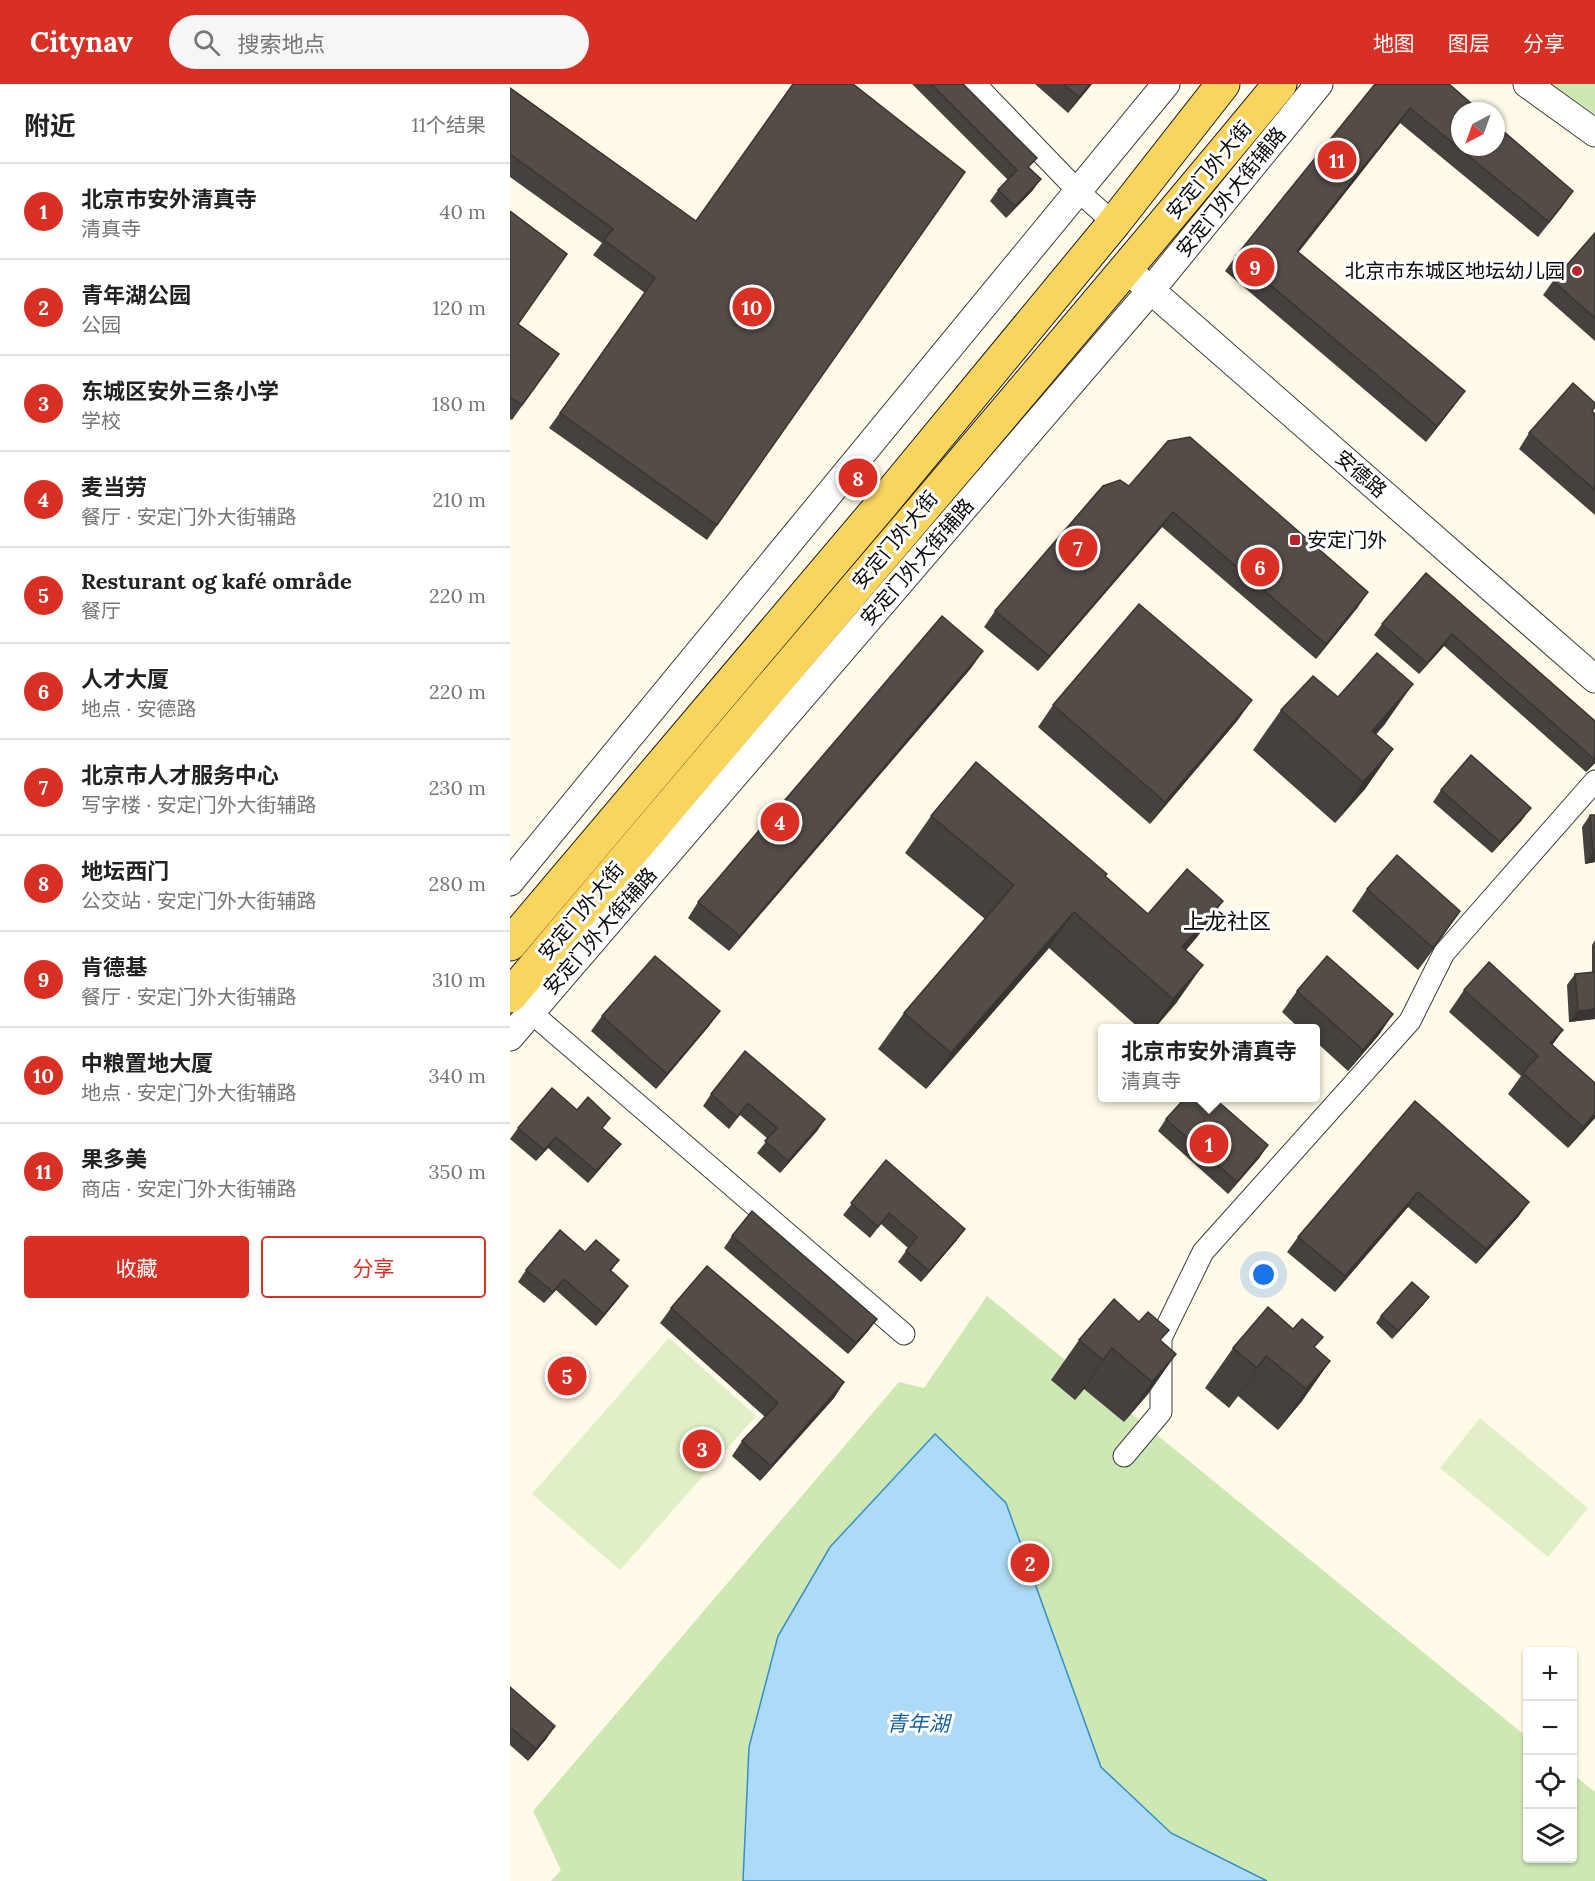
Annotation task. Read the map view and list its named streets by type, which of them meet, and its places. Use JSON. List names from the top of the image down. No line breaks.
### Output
{"streets":{"main road":["安定门外大街"],"street":["安定门外大街辅路","安德路"]},"crossings":[["安定门外大街","安定门外大街辅路"],["安定门外大街","安德路"],["安定门外大街辅路","安德路"]],"districts":["上龙社区"],"water":["青年湖"],"places":{"other":["北京市东城区地坛幼儿园"],"transit":["安定门外"]},"north":"bottom left","page":{"header":"Citynav","search":"搜索地点","nav":["地图","图层","分享"],"heading":["附近","11个结果"],"pins":["11","9","10","8","7","6","4","1","5","3","2"],"list":[{"mark":"1","name":"北京市安外清真寺","note":"清真寺","value":"40 m"},{"mark":"2","name":"青年湖公园","note":"公园","value":"120 m"},{"mark":"3","name":"东城区安外三条小学","note":"学校","value":"180 m"},{"mark":"4","name":"麦当劳","note":"餐厅 · 安定门外大街辅路","value":"210 m"},{"mark":"5","name":"Resturant og kafé område","note":"餐厅","value":"220 m"},{"mark":"6","name":"人才大厦","note":"地点 · 安德路","value":"220 m"},{"mark":"7","name":"北京市人才服务中心","note":"写字楼 · 安定门外大街辅路","value":"230 m"},{"mark":"8","name":"地坛西门","note":"公交站 · 安定门外大街辅路","value":"280 m"},{"mark":"9","name":"肯德基","note":"餐厅 · 安定门外大街辅路","value":"310 m"},{"mark":"10","name":"中粮置地大厦","note":"地点 · 安定门外大街辅路","value":"340 m"},{"mark":"11","name":"果多美","note":"商店 · 安定门外大街辅路","value":"350 m"}],"popup":["北京市安外清真寺","清真寺"],"buttons":["收藏","分享"],"map_buttons":["+","−"]}}
